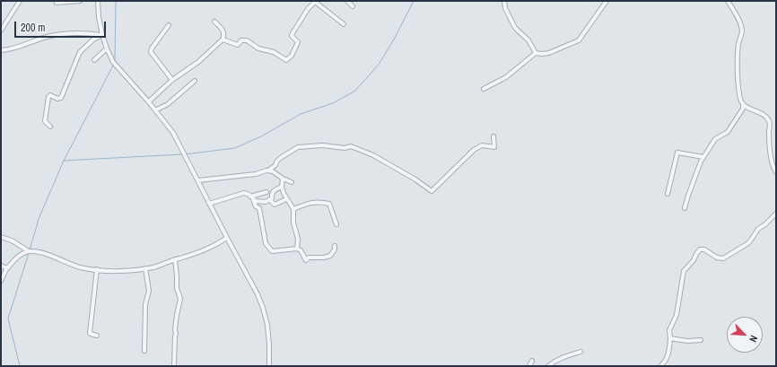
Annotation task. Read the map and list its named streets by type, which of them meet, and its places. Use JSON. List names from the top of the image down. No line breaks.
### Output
{"scale_bar":"200 m","north":"bottom right"}
